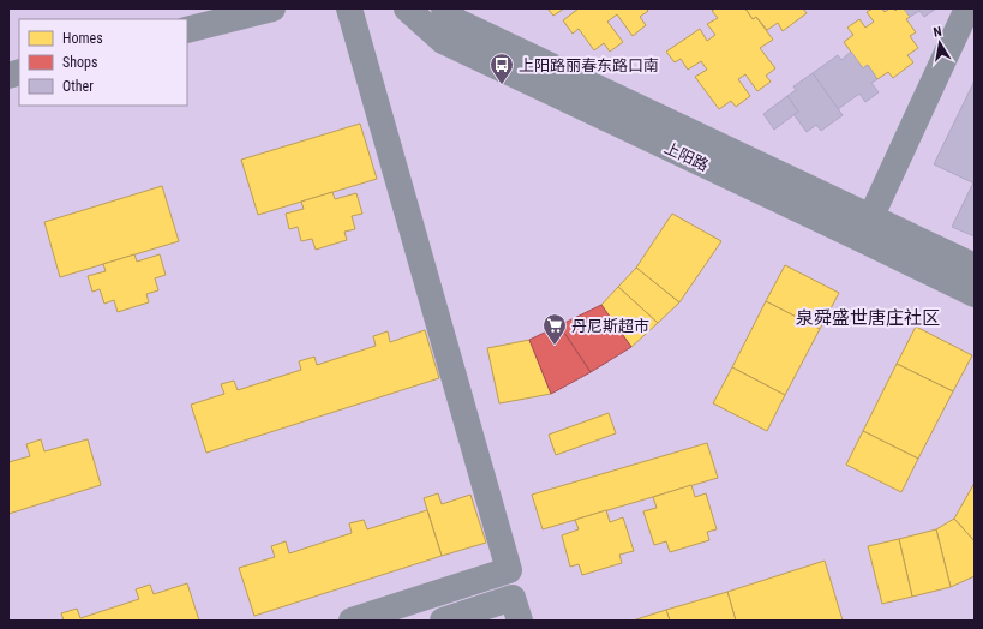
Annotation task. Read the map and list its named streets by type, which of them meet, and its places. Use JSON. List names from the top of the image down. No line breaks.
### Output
{"streets":{"street":["上阳路"]},"districts":["泉舜盛世唐庄社区"],"places":{"bus stop":["上阳路丽春东路口南"],"supermarket":["丹尼斯超市"]},"legend":["Homes","Shops","Other"],"north":"top"}
